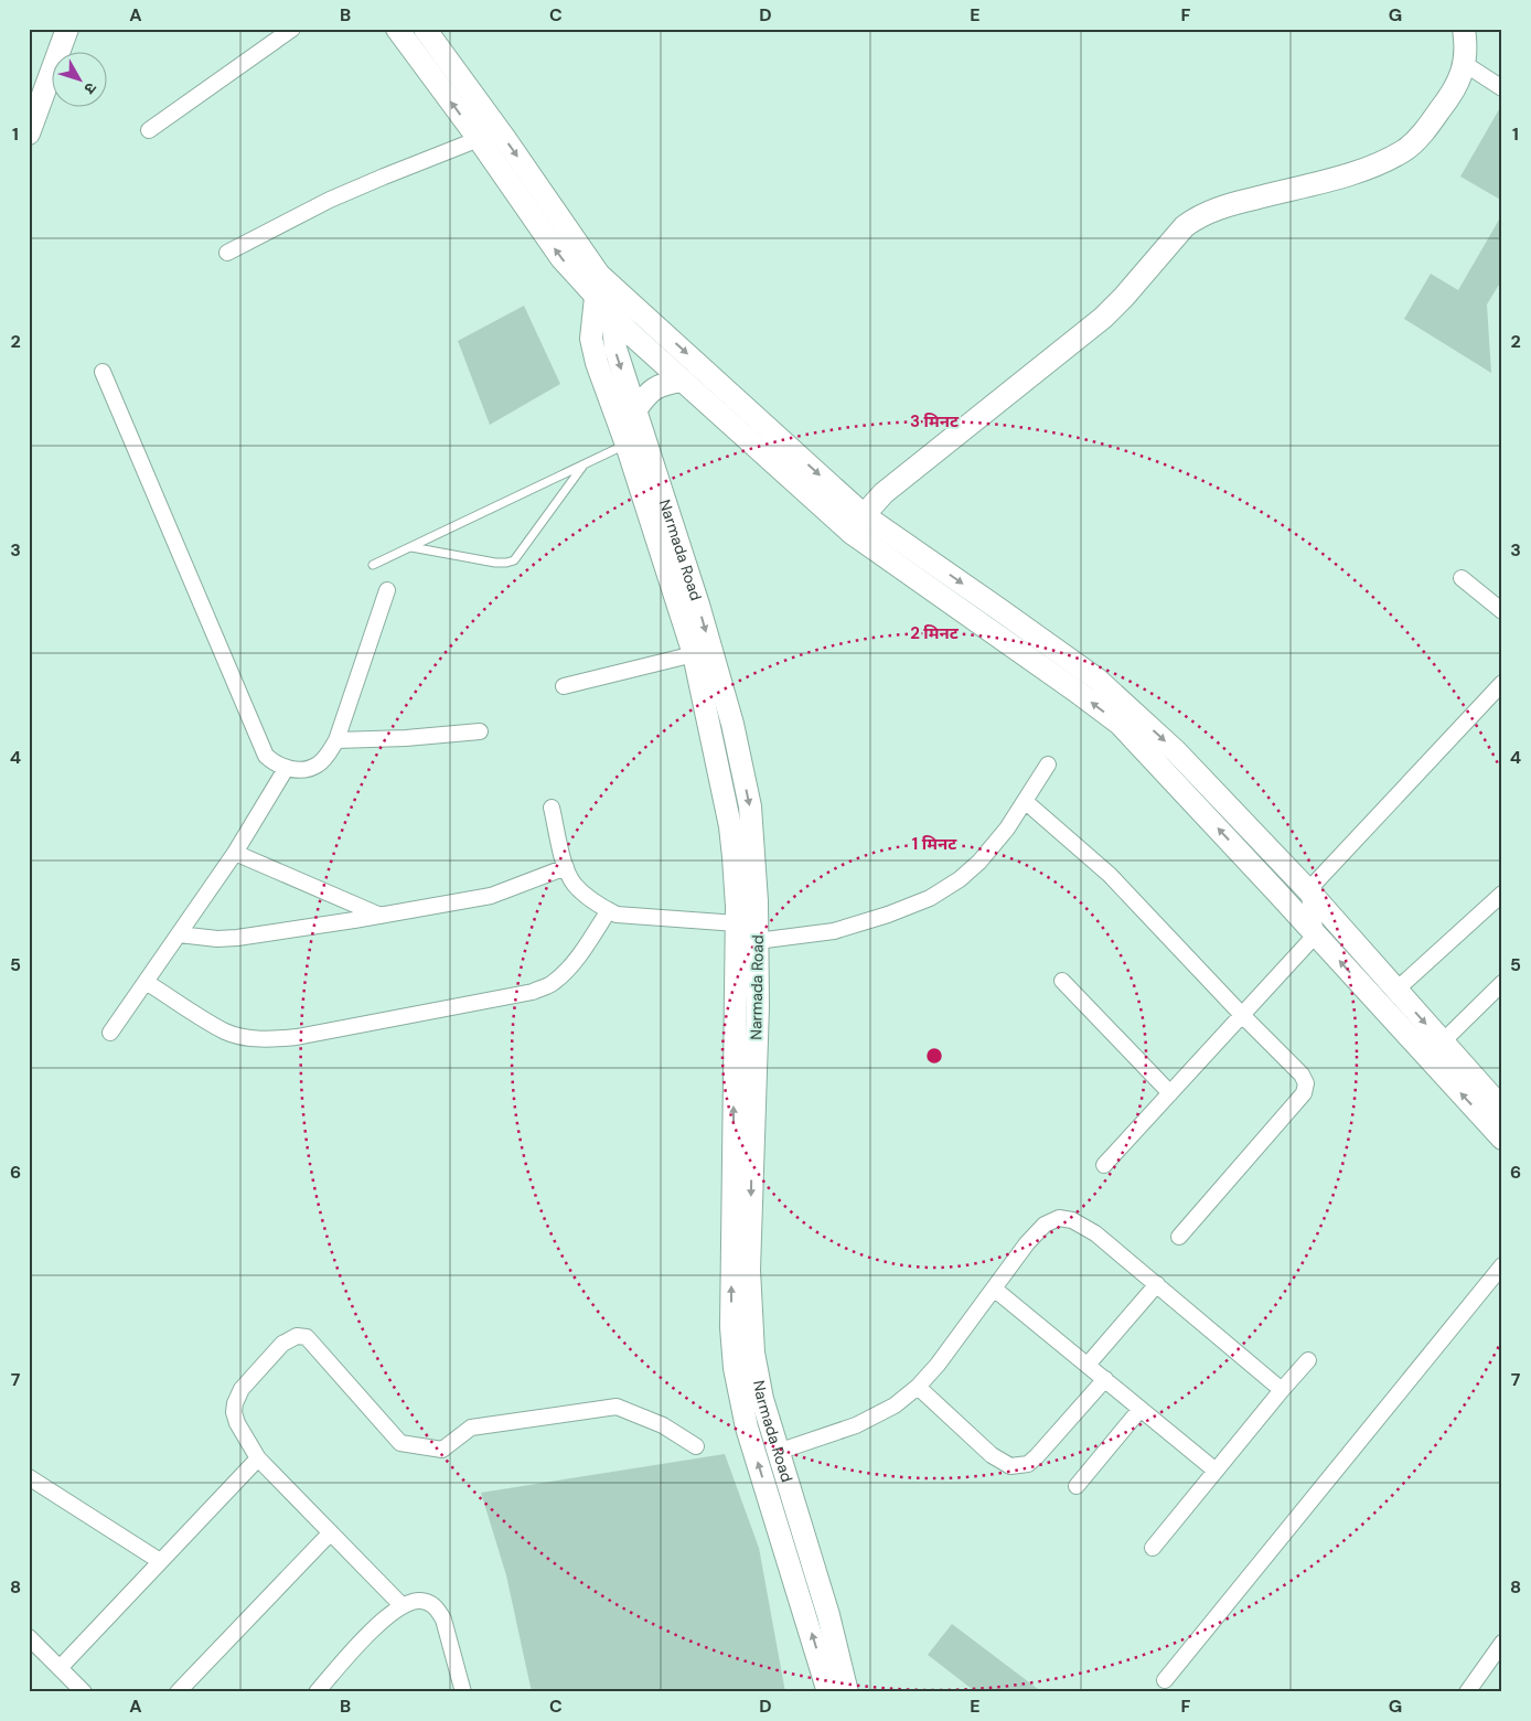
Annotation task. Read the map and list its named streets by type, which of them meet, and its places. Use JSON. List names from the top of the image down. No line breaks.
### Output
{"streets":{"street":["Narmada Road"]},"north":"bottom right","grid":{"columns":["A","B","C","D","E","F","G"],"rows":["1","2","3","4","5","6","7","8"]},"rings":["3 मिनट","2 मिनट","1 मिनट"]}
